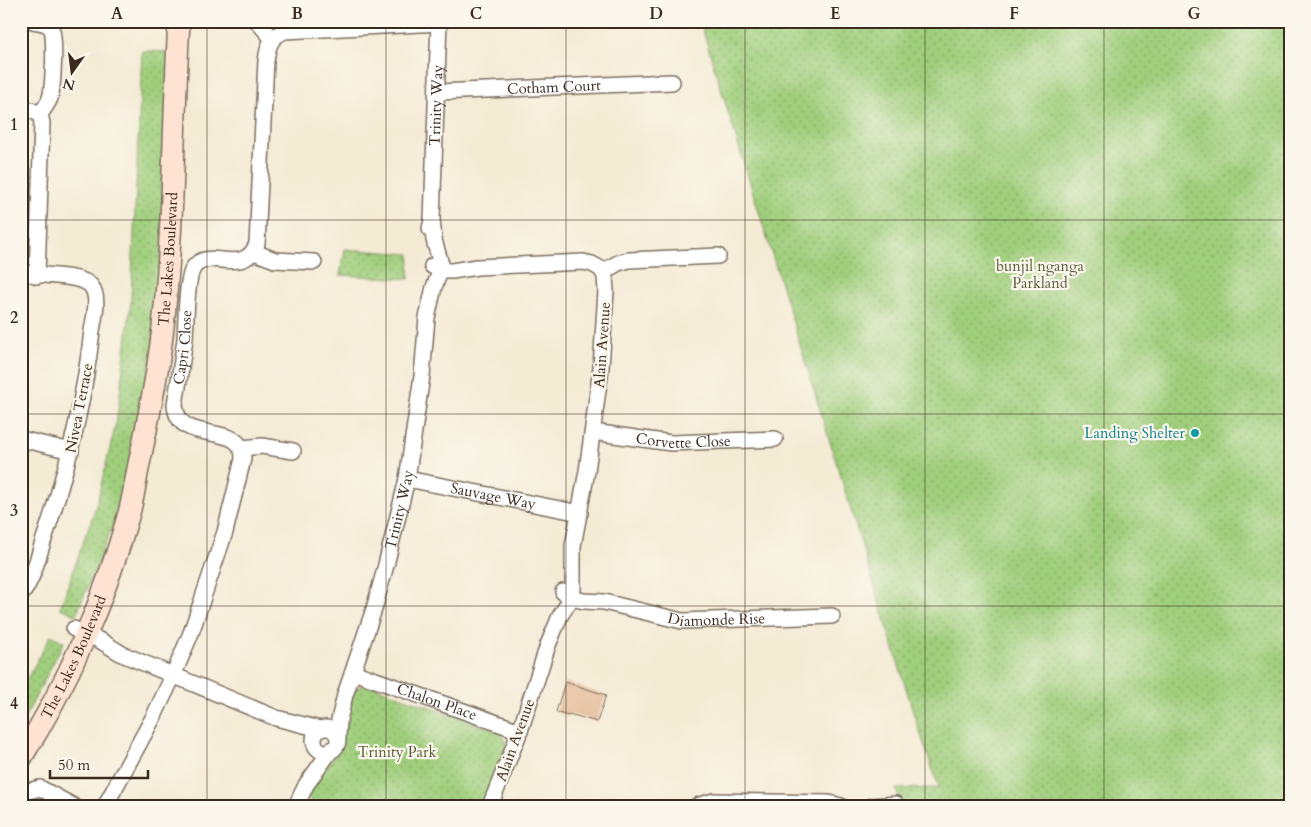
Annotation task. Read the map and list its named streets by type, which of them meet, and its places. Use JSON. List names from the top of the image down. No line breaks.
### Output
{"streets":{"street":["Cotham Court","Trinity Way","The Lakes Boulevard","Alain Avenue","Capri Close","Nivea Terrace","Corvette Close","Sauvage Way","Diamonde Rise","Chalon Place"]},"crossings":[["Cotham Court","Trinity Way"],["Trinity Way","Sauvage Way"],["Trinity Way","Chalon Place"],["Alain Avenue","Corvette Close"],["Alain Avenue","Sauvage Way"],["Alain Avenue","Diamonde Rise"],["Alain Avenue","Chalon Place"]],"parks":["bunjil nganga Parkland","Trinity Park"],"places":["Landing Shelter"],"scale_bar":"50 m","north":"bottom","grid":{"columns":["A","B","C","D","E","F","G"],"rows":["1","2","3","4"]}}
